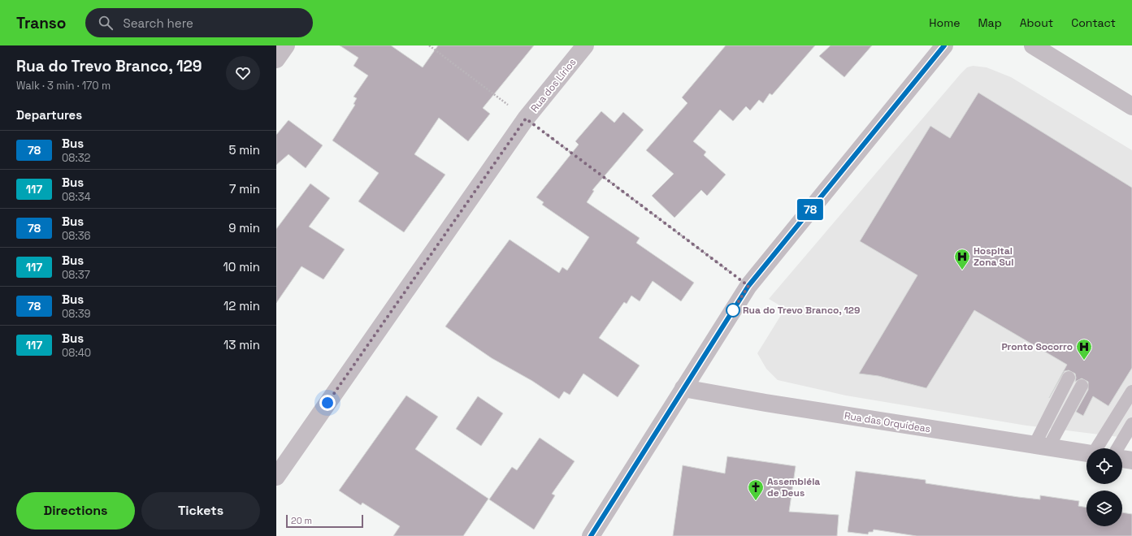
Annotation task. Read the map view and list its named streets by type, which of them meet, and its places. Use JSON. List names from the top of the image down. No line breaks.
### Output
{"streets":{"street":["Rua dos Lírios","Rua das Orquídeas"]},"places":{"hospital":["Hospital Zona Sul","Pronto Socorro"],"other":["Rua do Trevo Branco, 129"],"church":["Assembléia de Deus"]},"lines":["bus line 78"],"scale_bar":"20 m","page":{"header":"Transo","search":"Search here","nav":["Home","Map","About","Contact"],"heading":[["Rua do Trevo Branco, 129","Walk · 3 min · 170 m"],"Departures"],"on_map":"78","list":[{"mark":"78","name":"Bus","note":"08:32","value":"5 min"},{"mark":"117","name":"Bus","note":"08:34","value":"7 min"},{"mark":"78","name":"Bus","note":"08:36","value":"9 min"},{"mark":"117","name":"Bus","note":"08:37","value":"10 min"},{"mark":"78","name":"Bus","note":"08:39","value":"12 min"},{"mark":"117","name":"Bus","note":"08:40","value":"13 min"}],"buttons":["Directions","Tickets"],"scale":"20 m"}}
